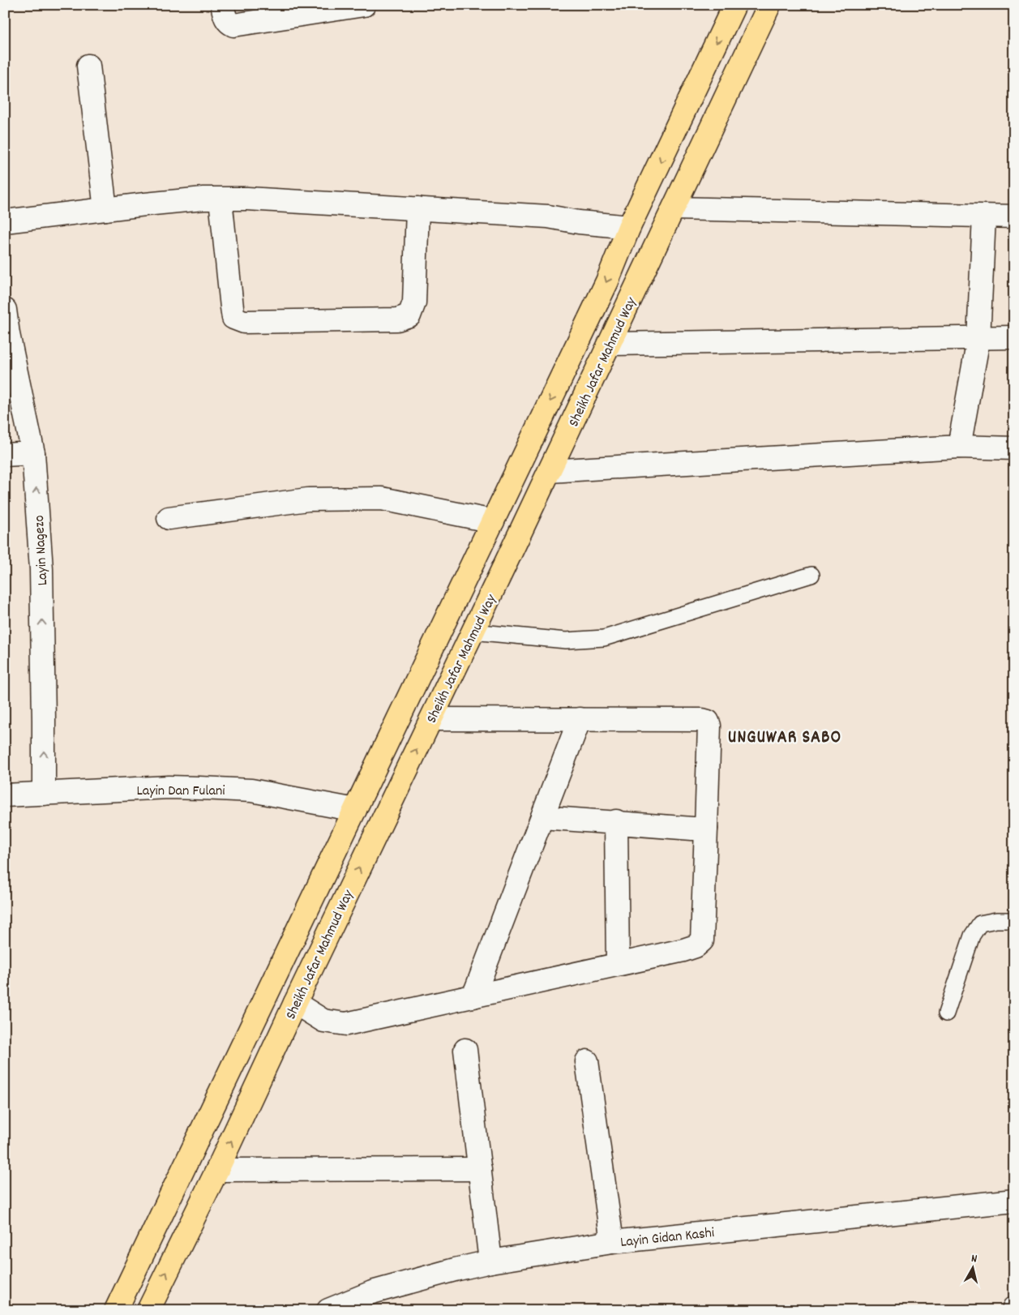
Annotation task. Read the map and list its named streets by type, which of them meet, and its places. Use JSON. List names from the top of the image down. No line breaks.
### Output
{"streets":{"main road":["Sheikh Jafar Mahmud Way"],"street":["Layin Nagezo","Layin Dan Fulani","Layin Gidan Kashi"]},"crossings":[["Sheikh Jafar Mahmud Way","Layin Dan Fulani"],["Layin Nagezo","Layin Dan Fulani"]],"one_way":["Layin Nagezo"],"districts":["UNGUWAR SABO"],"north":"top"}
